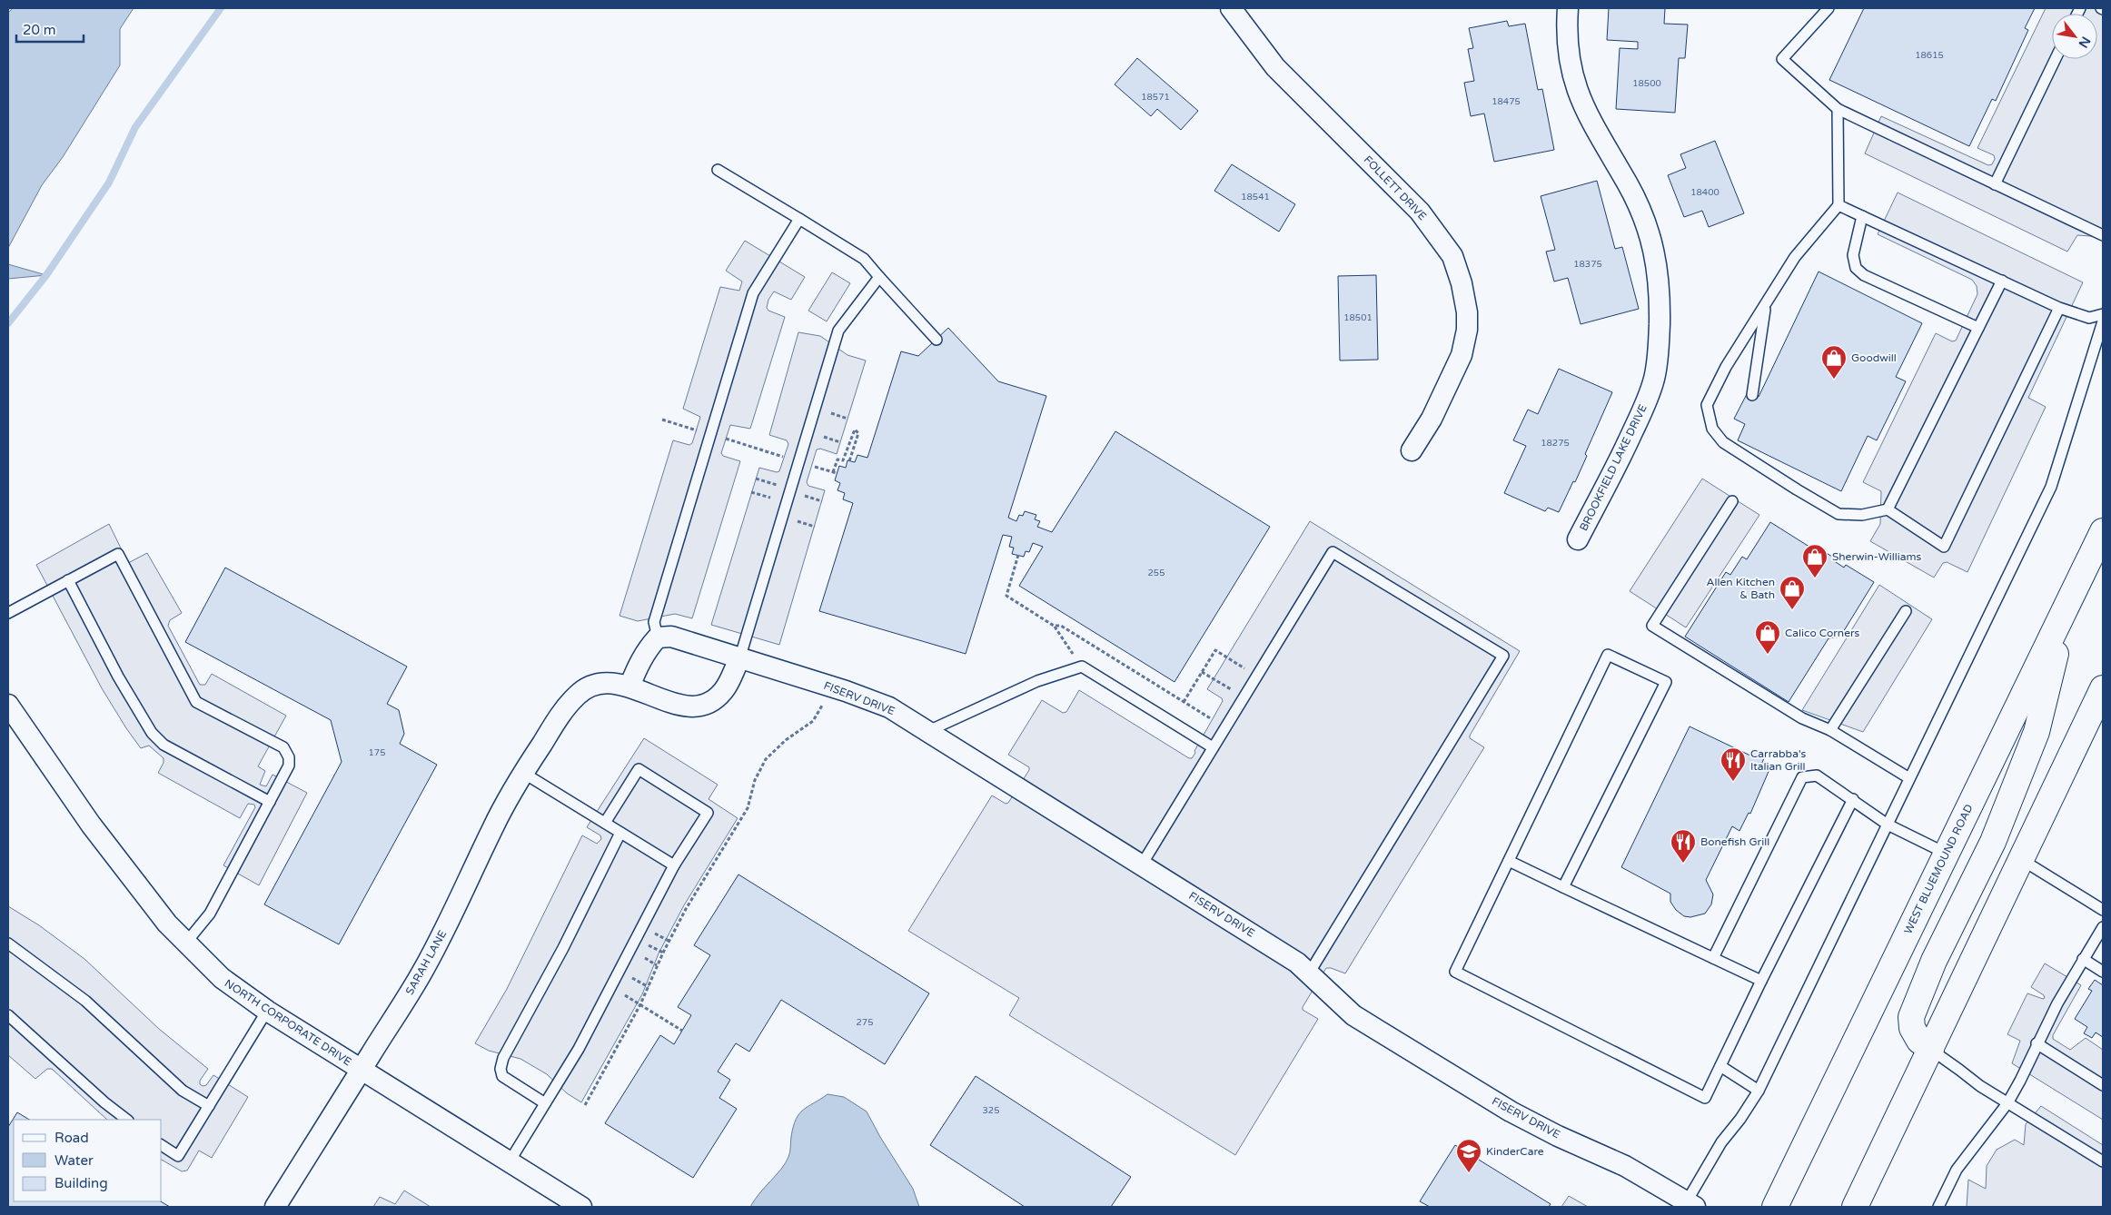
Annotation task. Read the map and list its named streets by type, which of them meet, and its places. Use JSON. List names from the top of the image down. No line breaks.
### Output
{"streets":{"main road":["WEST BLUEMOUND ROAD"],"street":["FOLLETT DRIVE","BROOKFIELD LAKE DRIVE","FISERV DRIVE","SARAH LANE","NORTH CORPORATE DRIVE"]},"crossings":[["SARAH LANE","NORTH CORPORATE DRIVE"]],"places":{"shop":["Goodwill","Sherwin-Williams","Allen Kitchen & Bath","Calico Corners"],"restaurant":["Carrabba's Italian Grill","Bonefish Grill"],"school or university":["KinderCare"]},"house_numbers":["18615","18500","18571","18475","18400","18541","18375","18501","18275","255","175","275","325"],"legend":["Road","Water","Building"],"scale_bar":"20 m","north":"bottom right"}
